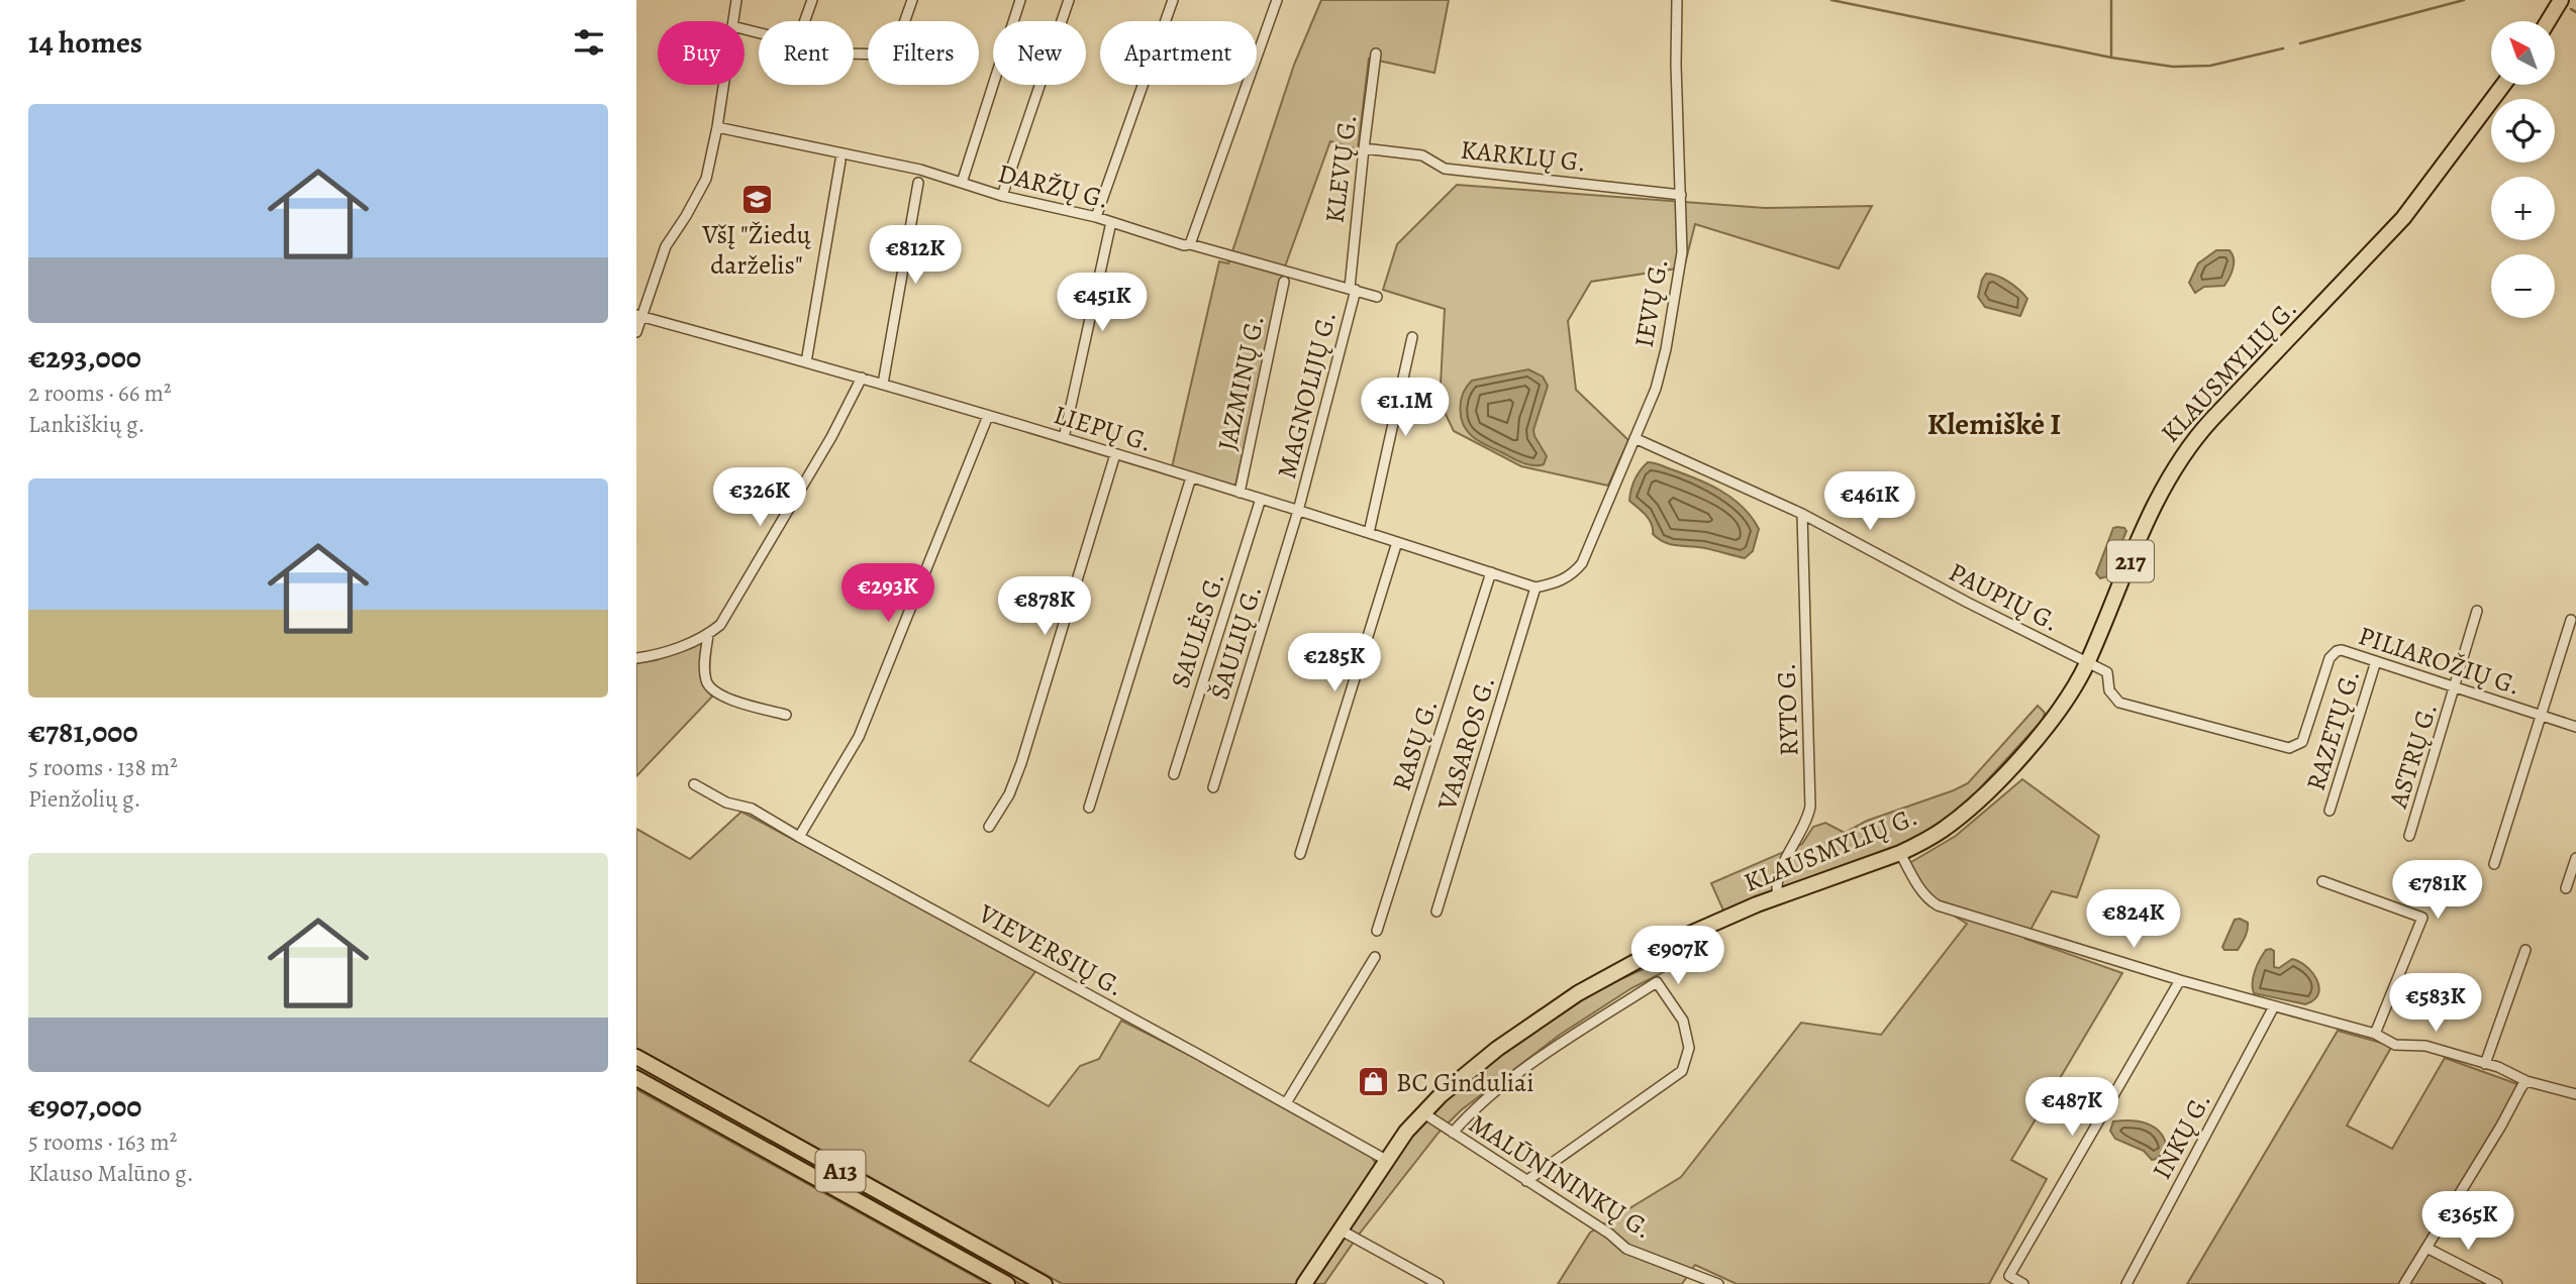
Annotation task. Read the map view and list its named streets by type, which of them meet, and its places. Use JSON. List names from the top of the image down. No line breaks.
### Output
{"streets":{"main road":["KLAUSMYLIŲ G.","217","A13"],"street":["KARKLŲ G.","KLEVŲ G.","DARŽŲ G.","IEVŲ G.","JAZMINŲ G.","MAGNOLIJŲ G.","LIEPŲ G.","PAUPIŲ G.","SAULĖS G.","ŠAULIŲ G.","PILIAROŽIŲ G.","RYTO G.","RAZETŲ G.","VASAROS G.","RASŲ G.","ASTRŲ G.","VIEVERSIŲ G.","INKŲ G.","MALŪNININKŲ G."]},"crossings":[["KARKLŲ G.","KLEVŲ G."],["KARKLŲ G.","IEVŲ G."],["KLEVŲ G.","DARŽŲ G."],["KLEVŲ G.","MAGNOLIJŲ G."],["DARŽŲ G.","MAGNOLIJŲ G."],["IEVŲ G.","LIEPŲ G."],["IEVŲ G.","PAUPIŲ G."],["IEVŲ G.","VASAROS G."],["KLAUSMYLIŲ G.","217"],["KLAUSMYLIŲ G.","PAUPIŲ G."],["KLAUSMYLIŲ G.","PILIAROŽIŲ G."],["KLAUSMYLIŲ G.","RYTO G."],["KLAUSMYLIŲ G.","MALŪNININKŲ G."],["JAZMINŲ G.","LIEPŲ G."],["MAGNOLIJŲ G.","LIEPŲ G."],["MAGNOLIJŲ G.","ŠAULIŲ G."],["LIEPŲ G.","SAULĖS G."],["LIEPŲ G.","ŠAULIŲ G."],["LIEPŲ G.","VASAROS G."],["LIEPŲ G.","RASŲ G."],["217","VIEVERSIŲ G."],["217","MALŪNININKŲ G."],["PAUPIŲ G.","PILIAROŽIŲ G."],["PAUPIŲ G.","RYTO G."],["PILIAROŽIŲ G.","RAZETŲ G."],["PILIAROŽIŲ G.","ASTRŲ G."]],"districts":["Klemiškė I"],"places":{"school or university":["VšĮ \"Žiedų darželis\""],"shop":["BC Ginduliai"]},"north":"top left","page":{"heading":"14 homes","map_buttons":["+","−"],"chip":["Buy","Rent","Filters","New","Apartment"],"list":[{"name":"€293,000","note":"2 rooms · 66 m² · Lankiškių g."},{"name":"€781,000","note":"5 rooms · 138 m² · Pienžolių g."},{"name":"€907,000","note":"5 rooms · 163 m² · Klauso Malūno g."}],"price":["€812K","€451K","€1.1M","€326K","€461K","€293K","€878K","€285K","€781K","€824K","€907K","€583K","€487K","€365K"]}}
